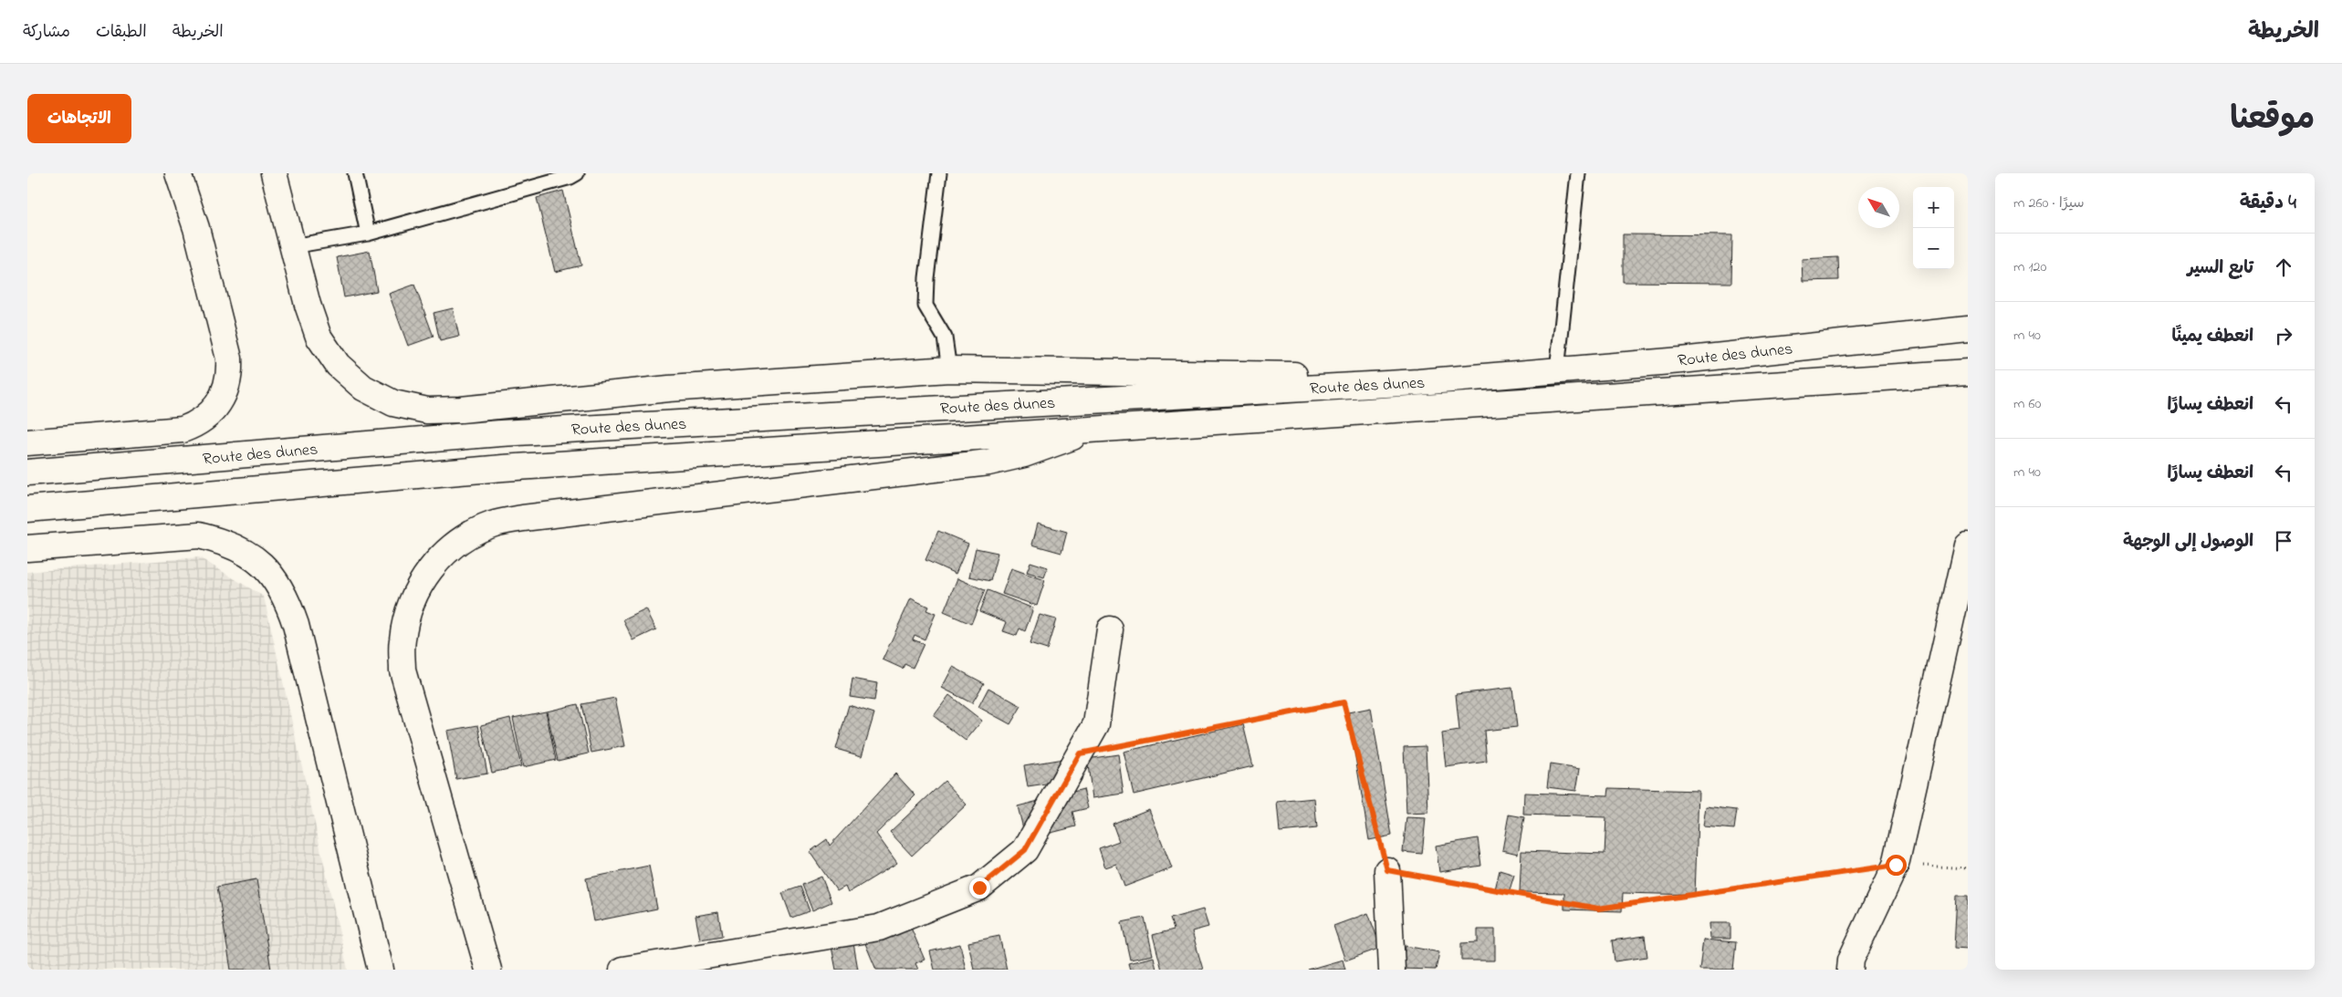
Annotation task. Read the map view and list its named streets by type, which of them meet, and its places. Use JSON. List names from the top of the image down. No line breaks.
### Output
{"streets":{"main road":["Route des dunes"]},"north":"top left","page":{"header":"الخريطة","nav":["الخريطة","الطبقات","مشاركة"],"title":"موقعنا","buttons":"الاتجاهات","heading":["4 دقيقة","سيرًا · 260 m"],"map_buttons":["+","−"],"list":[["تابع السير","120 m"],["انعطف يمينًا","40 m"],["انعطف يسارًا","60 m"],["انعطف يسارًا","40 m"],"الوصول إلى الوجهة"]}}
